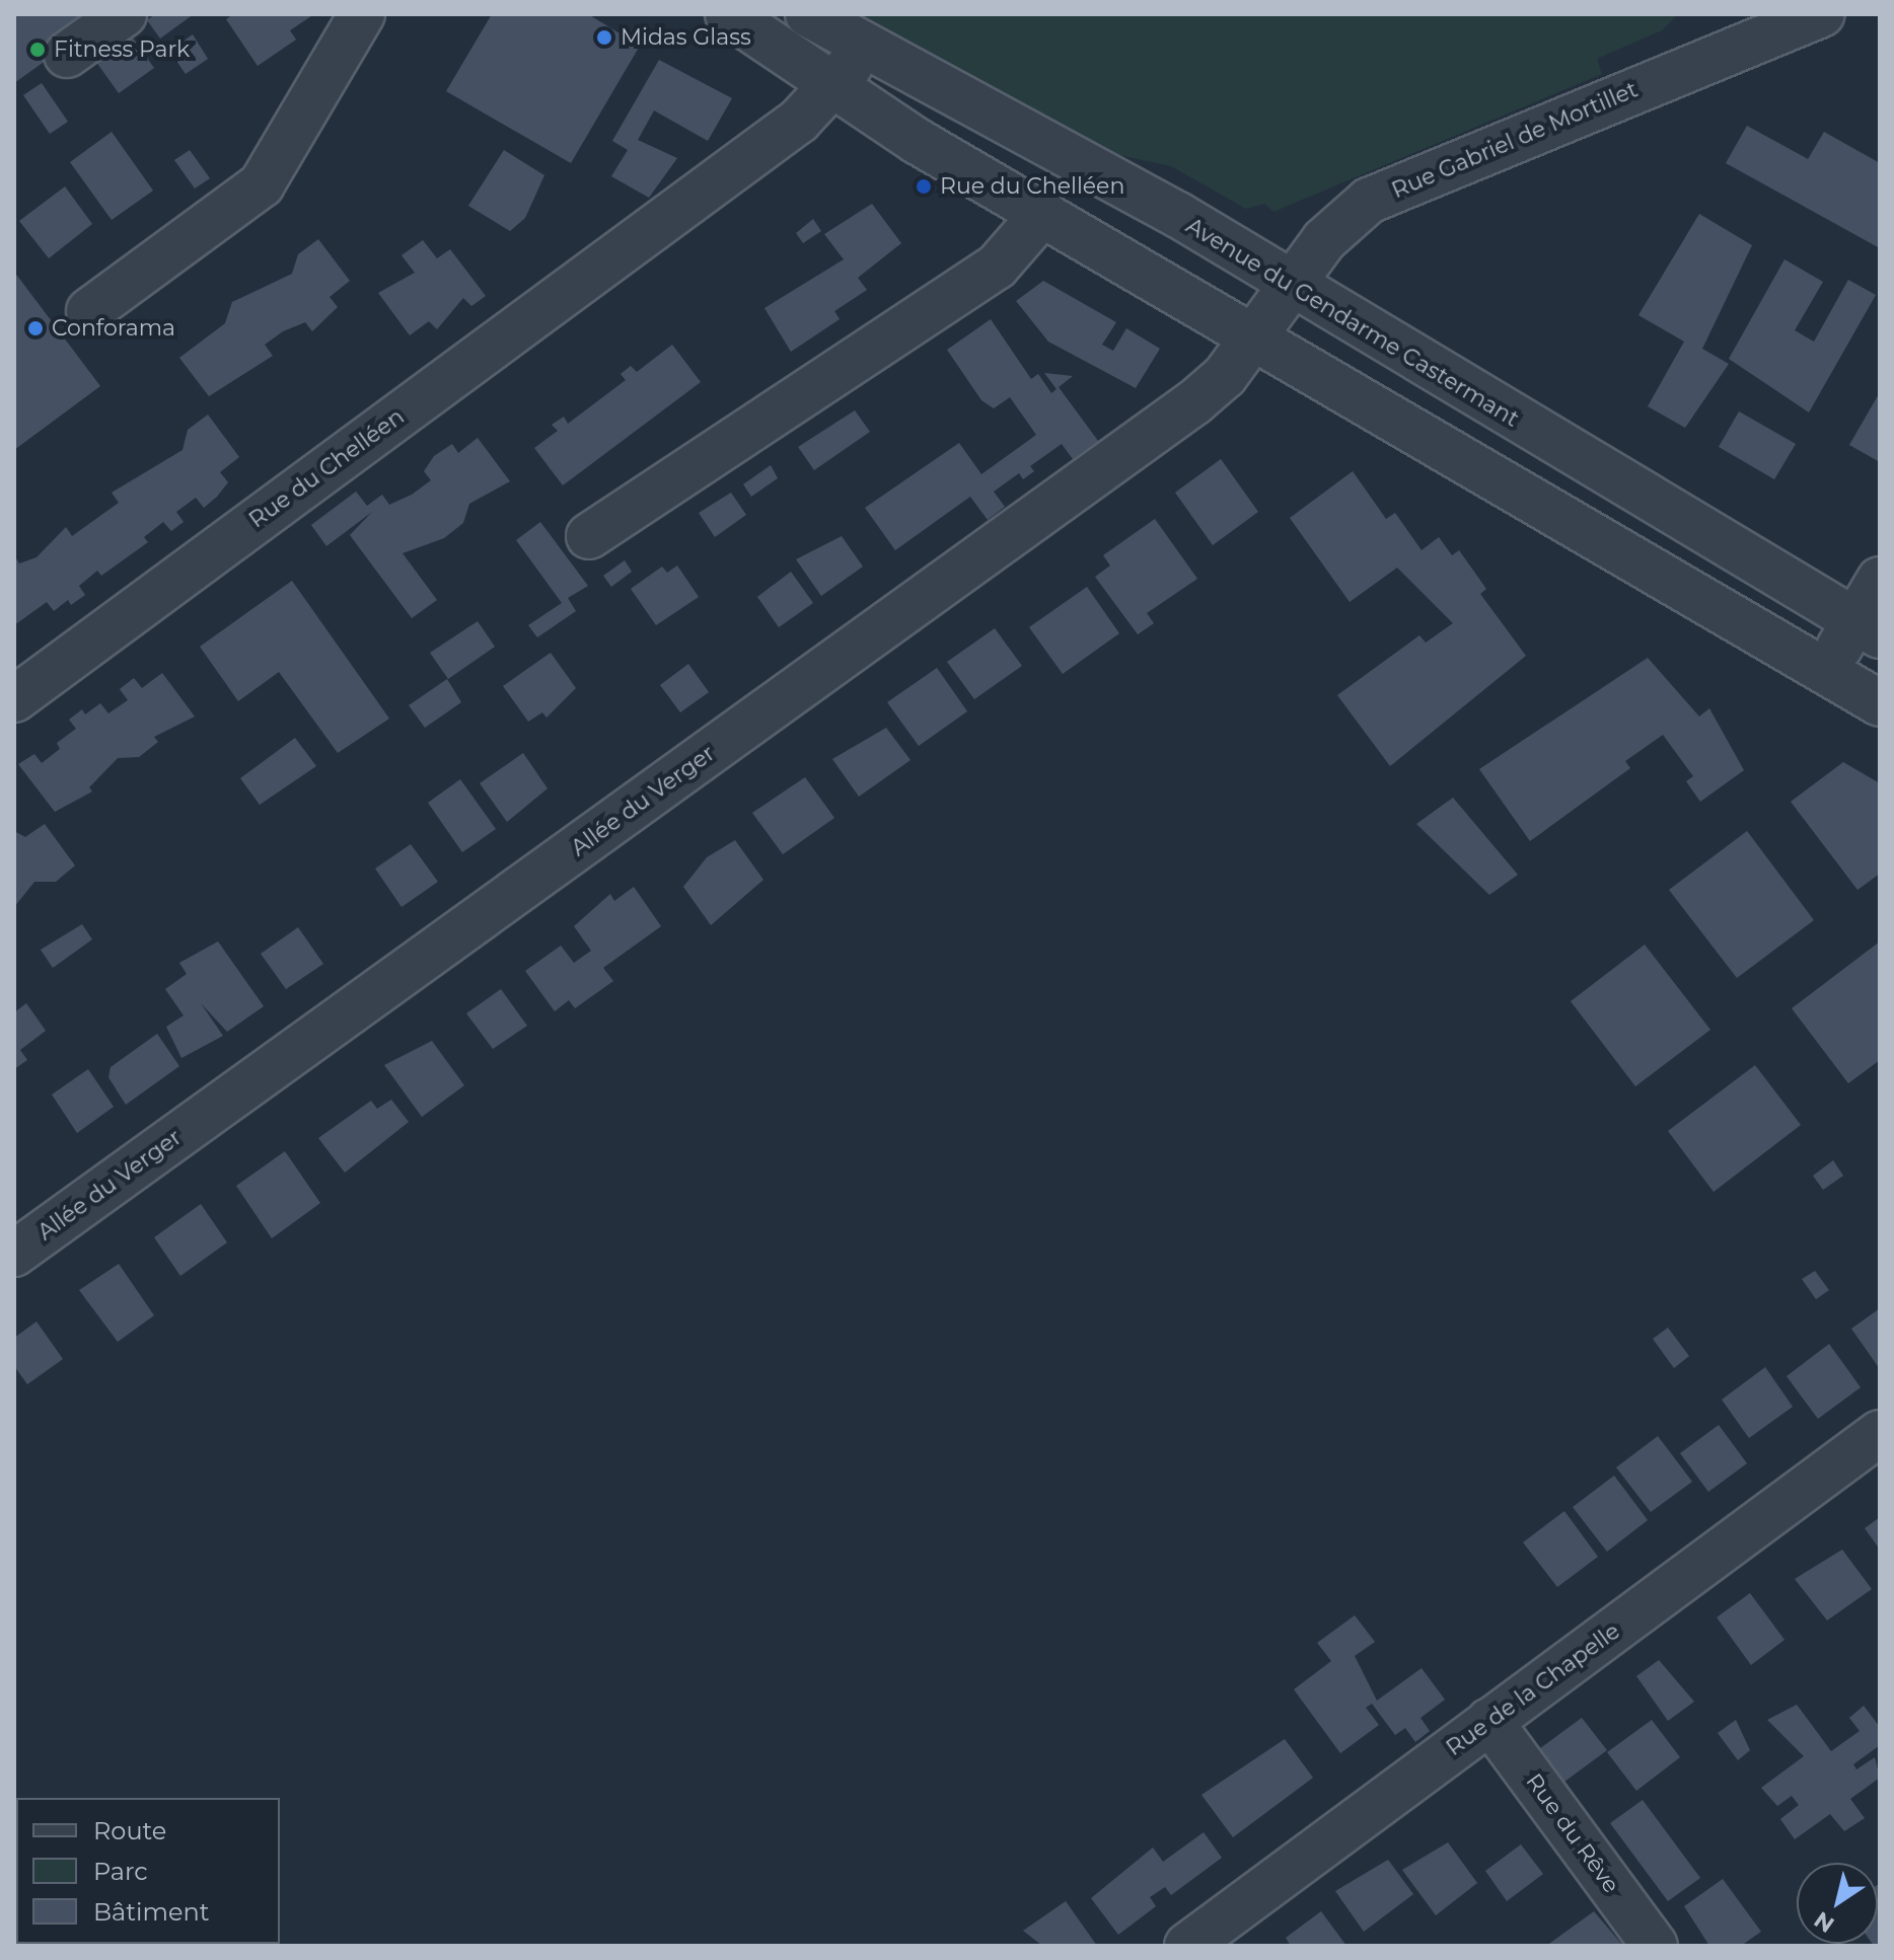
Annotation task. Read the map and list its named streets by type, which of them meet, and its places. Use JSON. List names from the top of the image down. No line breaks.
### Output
{"streets":{"street":["Rue Gabriel de Mortillet","Avenue du Gendarme Castermant","Rue du Chelléen","Allée du Verger","Rue de la Chapelle","Rue du Rêve"]},"crossings":[["Rue Gabriel de Mortillet","Avenue du Gendarme Castermant"],["Rue Gabriel de Mortillet","Allée du Verger"],["Avenue du Gendarme Castermant","Rue du Chelléen"],["Avenue du Gendarme Castermant","Allée du Verger"],["Rue de la Chapelle","Rue du Rêve"]],"places":["Midas Glass","Fitness Park","Rue du Chelléen","Conforama"],"legend":["Route","Parc","Bâtiment"],"north":"bottom left"}
